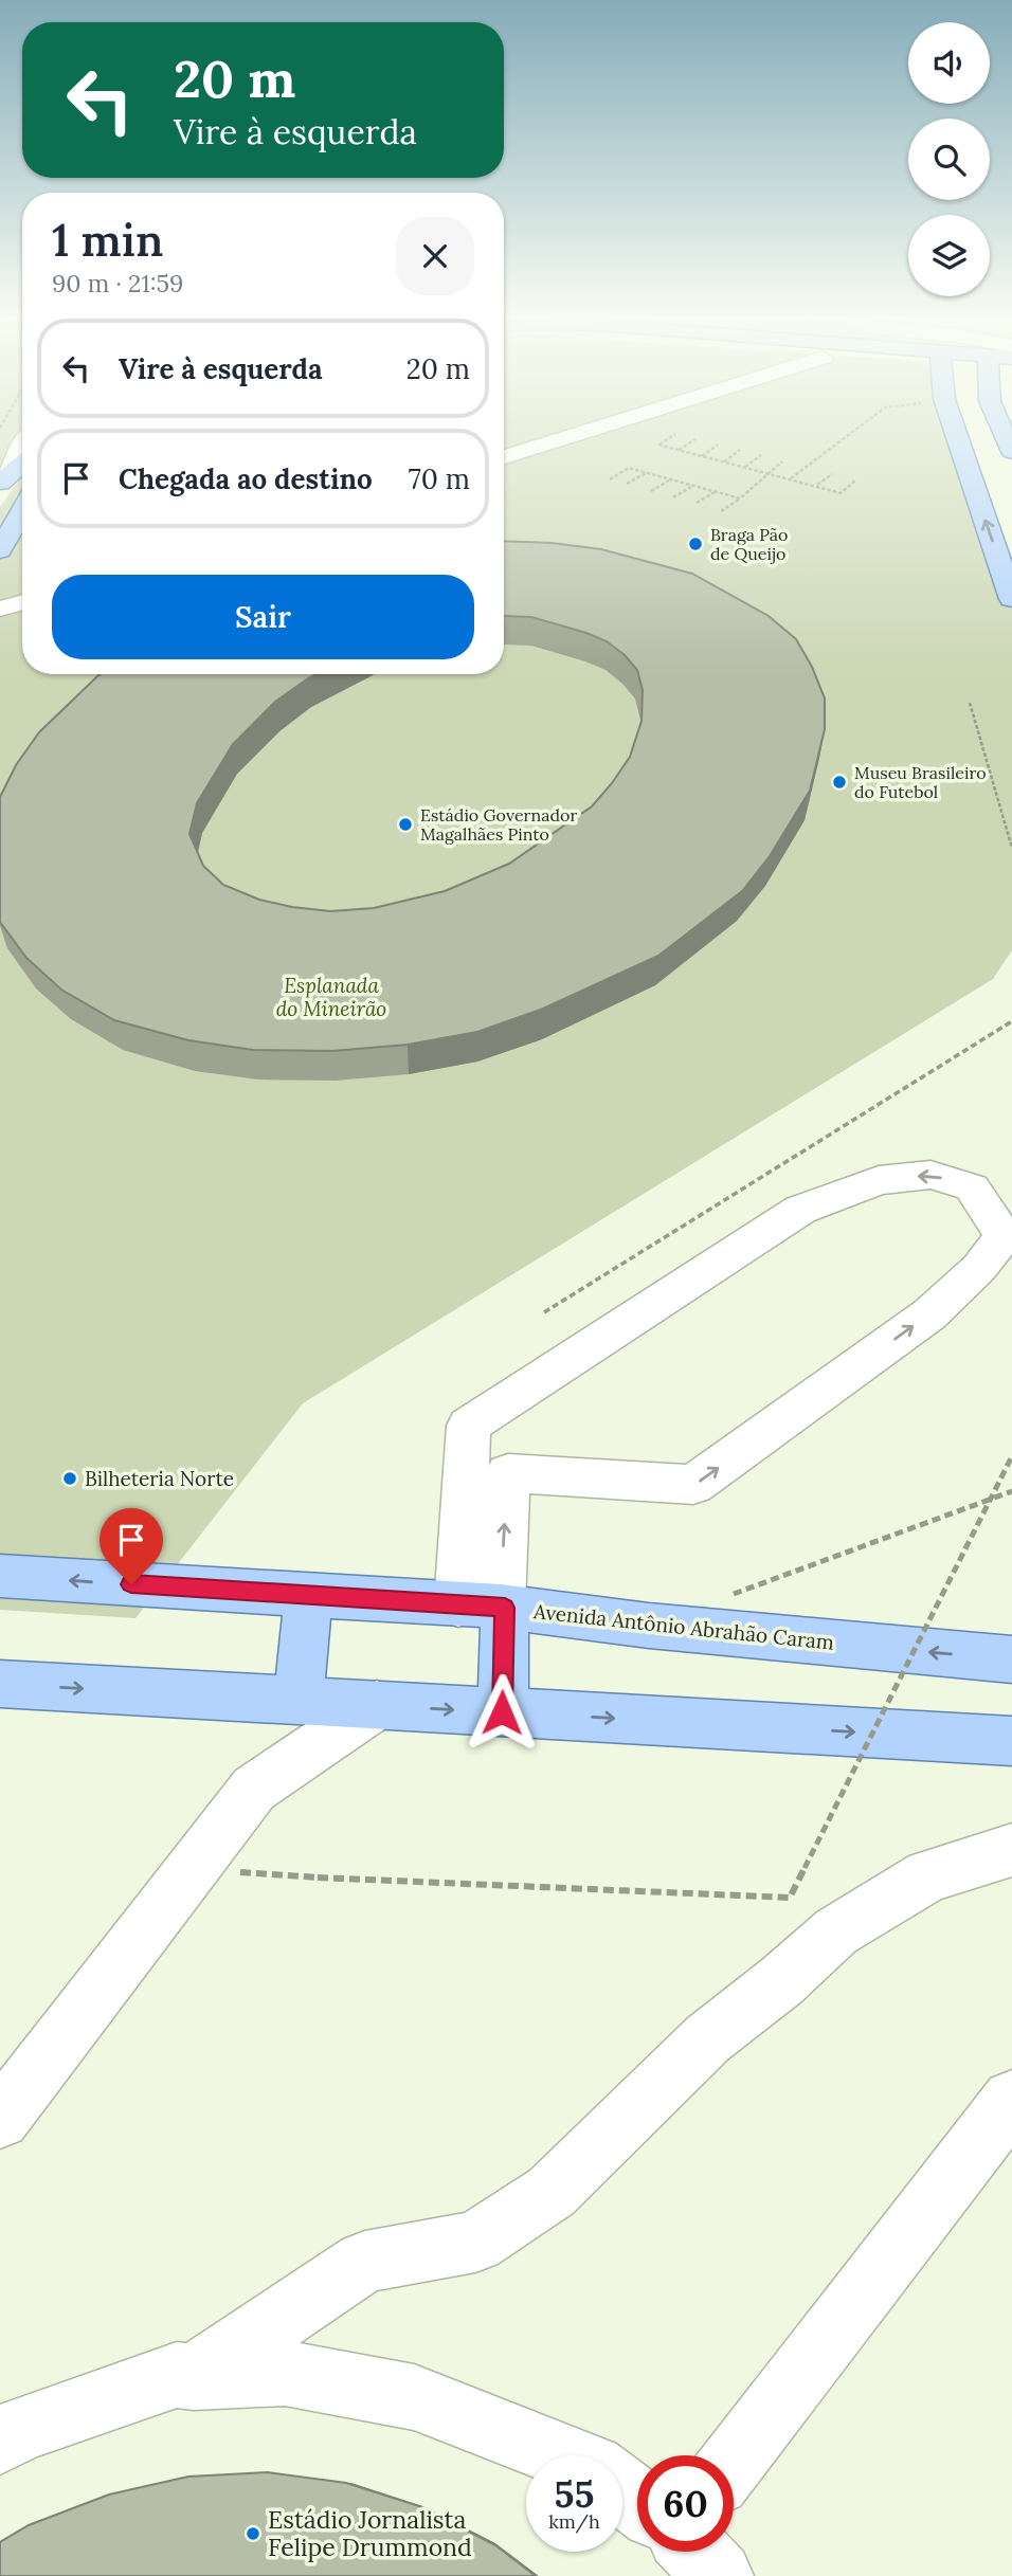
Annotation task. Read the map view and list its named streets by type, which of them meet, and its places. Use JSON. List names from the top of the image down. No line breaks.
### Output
{"streets":{"main road":["Avenida Antônio Abrahão Caram"]},"parks":["Esplanada do Mineirão"],"places":["Braga Pão de Queijo","Museu Brasileiro do Futebol","Estádio Governador Magalhães Pinto","Bilheteria Norte","Estádio Jornalista Felipe Drummond"],"page":{"turn":["20 m","Vire à esquerda"],"heading":["1 min","90 m · 21:59"],"list":[{"name":"Vire à esquerda","value":"20 m"},{"name":"Chegada ao destino","value":"70 m"}],"buttons":"Sair","speed":"55 km/h","limit":"60"}}
